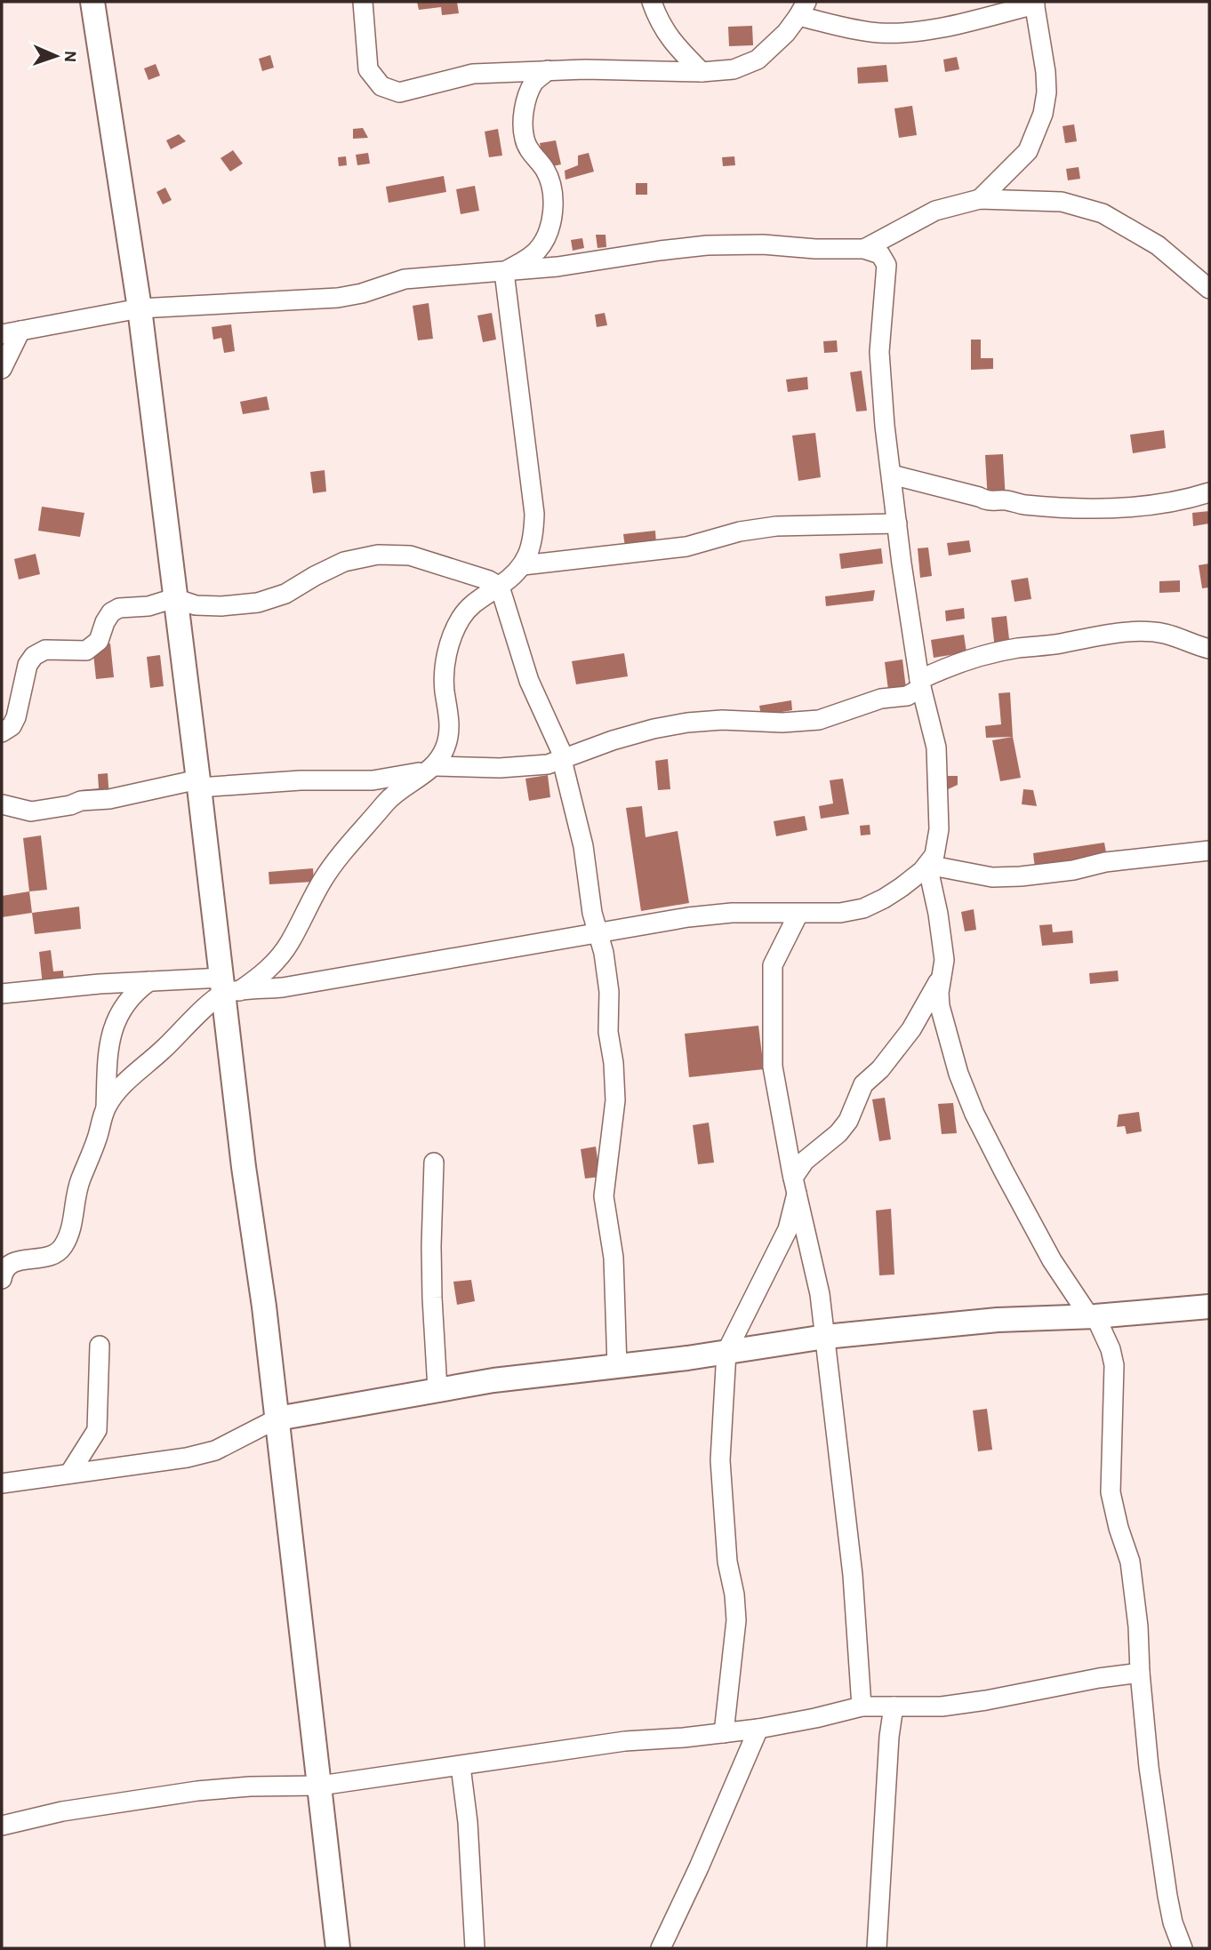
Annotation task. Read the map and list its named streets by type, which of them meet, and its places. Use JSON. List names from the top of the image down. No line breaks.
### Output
{"north":"right"}
